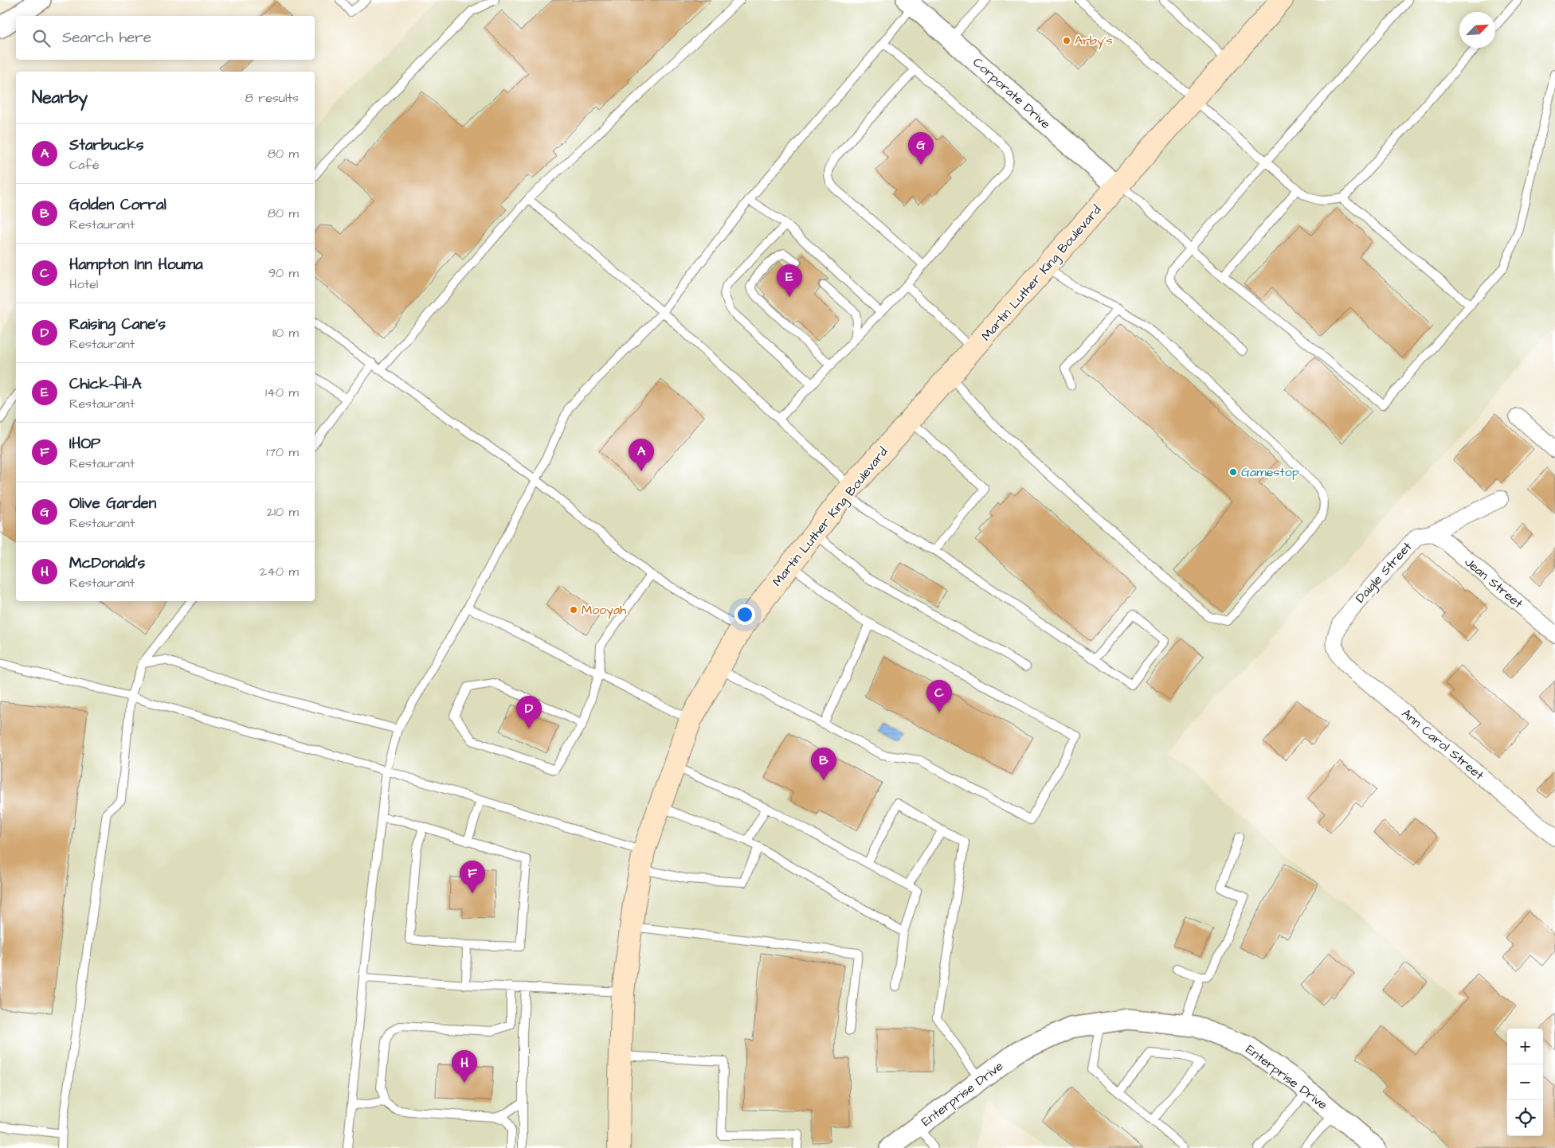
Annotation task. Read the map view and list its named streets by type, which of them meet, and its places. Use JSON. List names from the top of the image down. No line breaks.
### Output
{"streets":{"main road":["Martin Luther King Boulevard"],"street":["Corporate Drive","Daigle Street","Jean Street","Ann Carol Street","Enterprise Drive"]},"crossings":[["Corporate Drive","Martin Luther King Boulevard"],["Daigle Street","Jean Street"],["Daigle Street","Ann Carol Street"]],"places":["Arby's","Gamestop","Mooyah"],"north":"top right","page":{"search":"Search here","heading":["Nearby","8 results"],"list":[{"mark":"A","name":"Starbucks","note":"Café","value":"80 m"},{"mark":"B","name":"Golden Corral","note":"Restaurant","value":"80 m"},{"mark":"C","name":"Hampton Inn Houma","note":"Hotel","value":"90 m"},{"mark":"D","name":"Raising Cane's","note":"Restaurant","value":"110 m"},{"mark":"E","name":"Chick-fil-A","note":"Restaurant","value":"140 m"},{"mark":"F","name":"IHOP","note":"Restaurant","value":"170 m"},{"mark":"G","name":"Olive Garden","note":"Restaurant","value":"210 m"},{"mark":"H","name":"McDonald's","note":"Restaurant","value":"240 m"}],"pins":["G","E","A","C","D","B","F","H"],"map_buttons":["+","−"]}}
